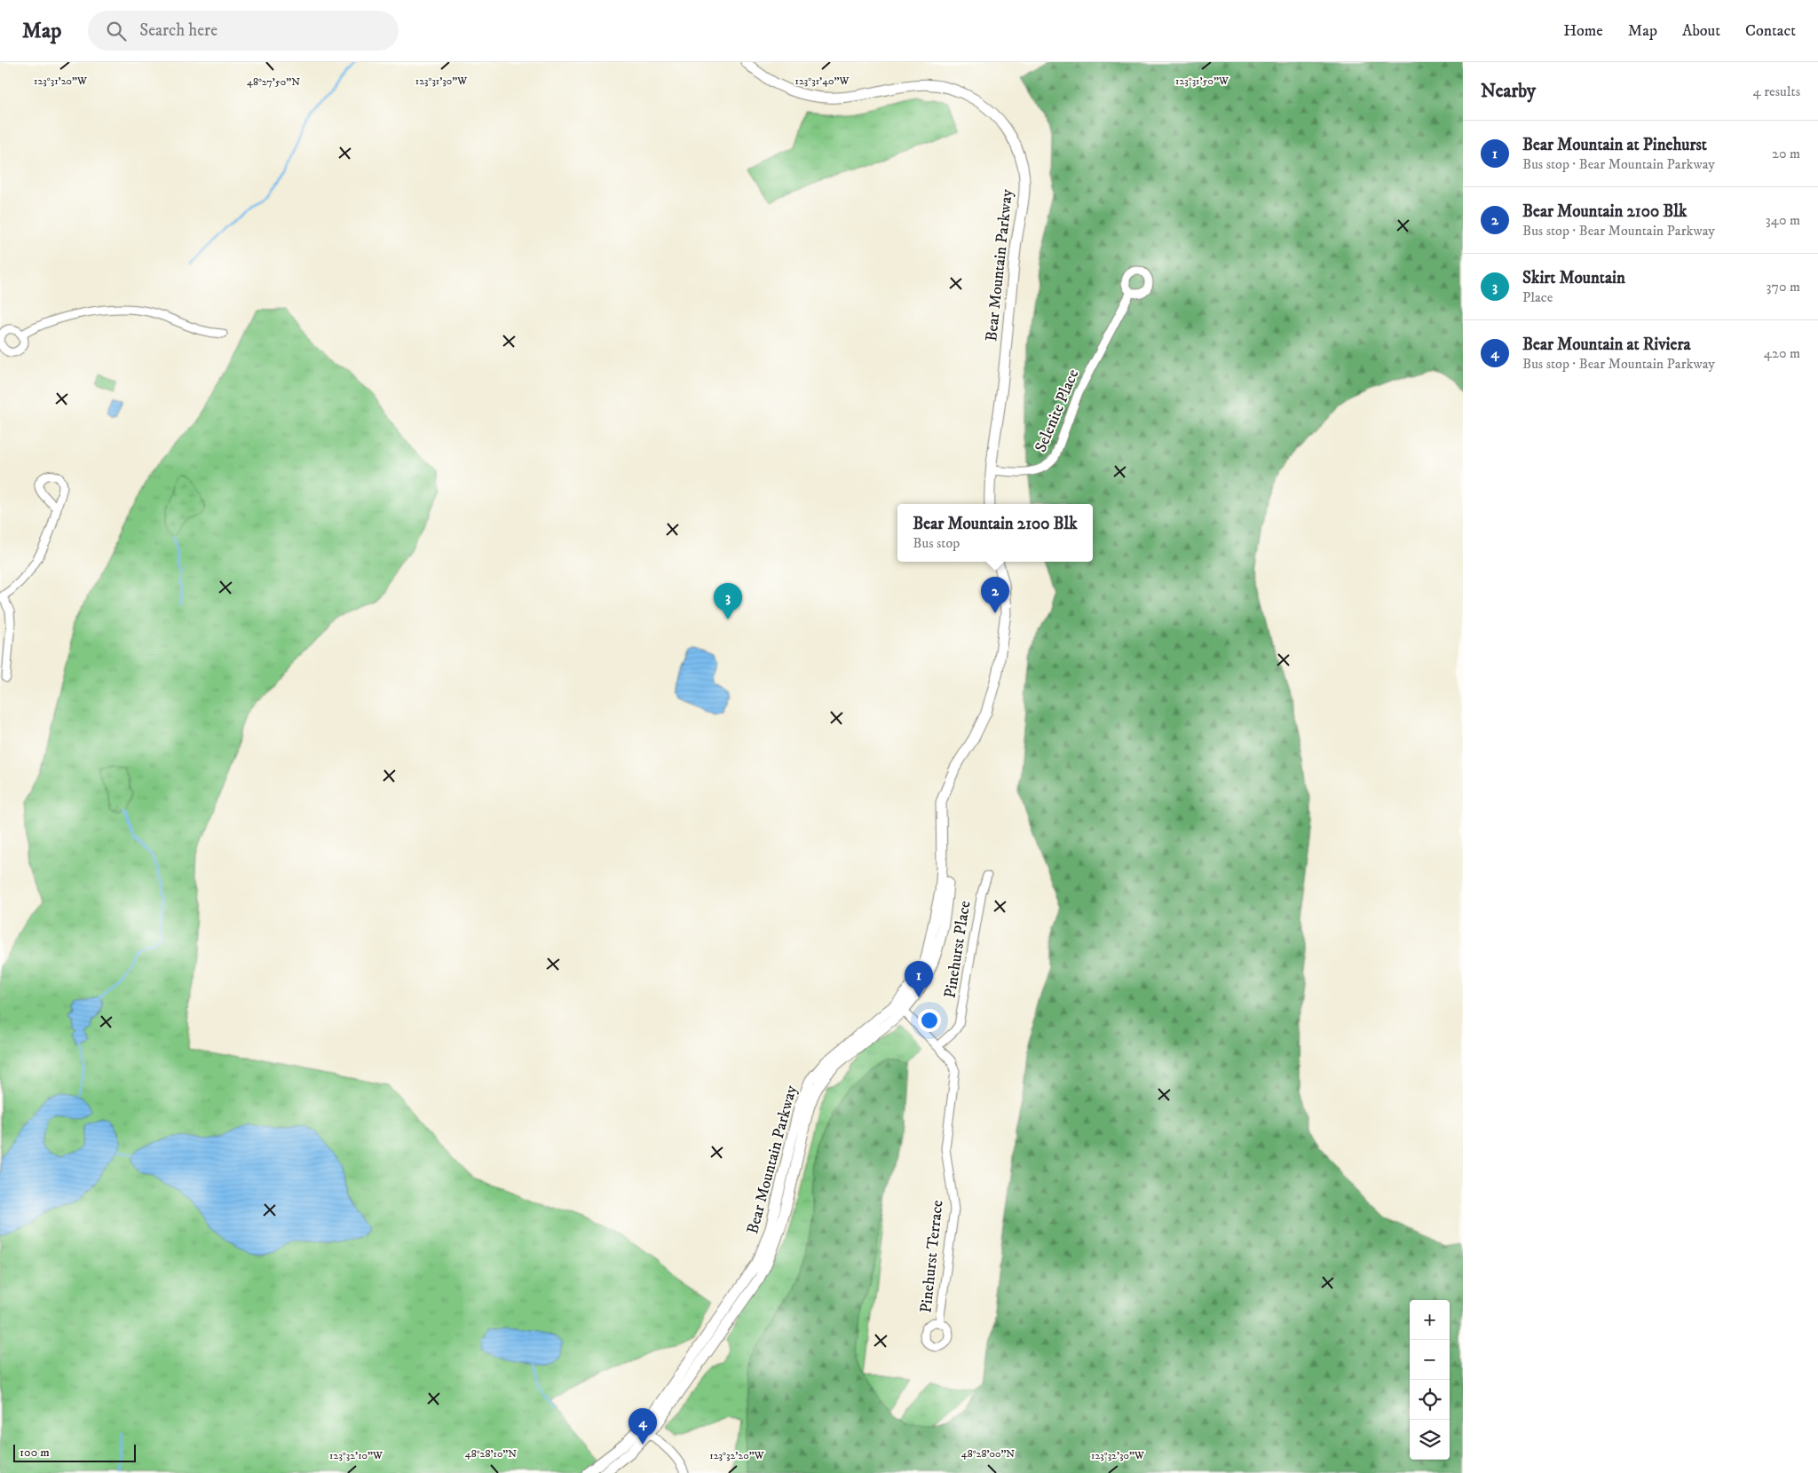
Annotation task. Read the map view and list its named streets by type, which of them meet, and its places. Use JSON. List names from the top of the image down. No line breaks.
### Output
{"streets":{"street":["Bear Mountain Parkway","Selenite Place","Pinehurst Place","Pinehurst Terrace"]},"crossings":[["Bear Mountain Parkway","Selenite Place"],["Bear Mountain Parkway","Pinehurst Terrace"],["Pinehurst Place","Pinehurst Terrace"]],"scale_bar":"100 m","page":{"header":"Map","search":"Search here","nav":["Home","Map","About","Contact"],"heading":["Nearby","4 results"],"list":[{"mark":"1","name":"Bear Mountain at Pinehurst","note":"Bus stop · Bear Mountain Parkway","value":"20 m"},{"mark":"2","name":"Bear Mountain 2100 Blk","note":"Bus stop · Bear Mountain Parkway","value":"340 m"},{"mark":"3","name":"Skirt Mountain","note":"Place","value":"370 m"},{"mark":"4","name":"Bear Mountain at Riviera","note":"Bus stop · Bear Mountain Parkway","value":"420 m"}],"popup":["Bear Mountain 2100 Blk","Bus stop"],"pins":["2","3","1","4"],"map_buttons":["+","−"],"scale":"100 m"},"coordinates":["123°31'20\"W","123°31'30\"W","123°31'40\"W","123°31'50\"W","48°27'50\"N","48°28'10\"N","48°28'00\"N","123°32'10\"W","123°32'20\"W","123°32'30\"W"]}
